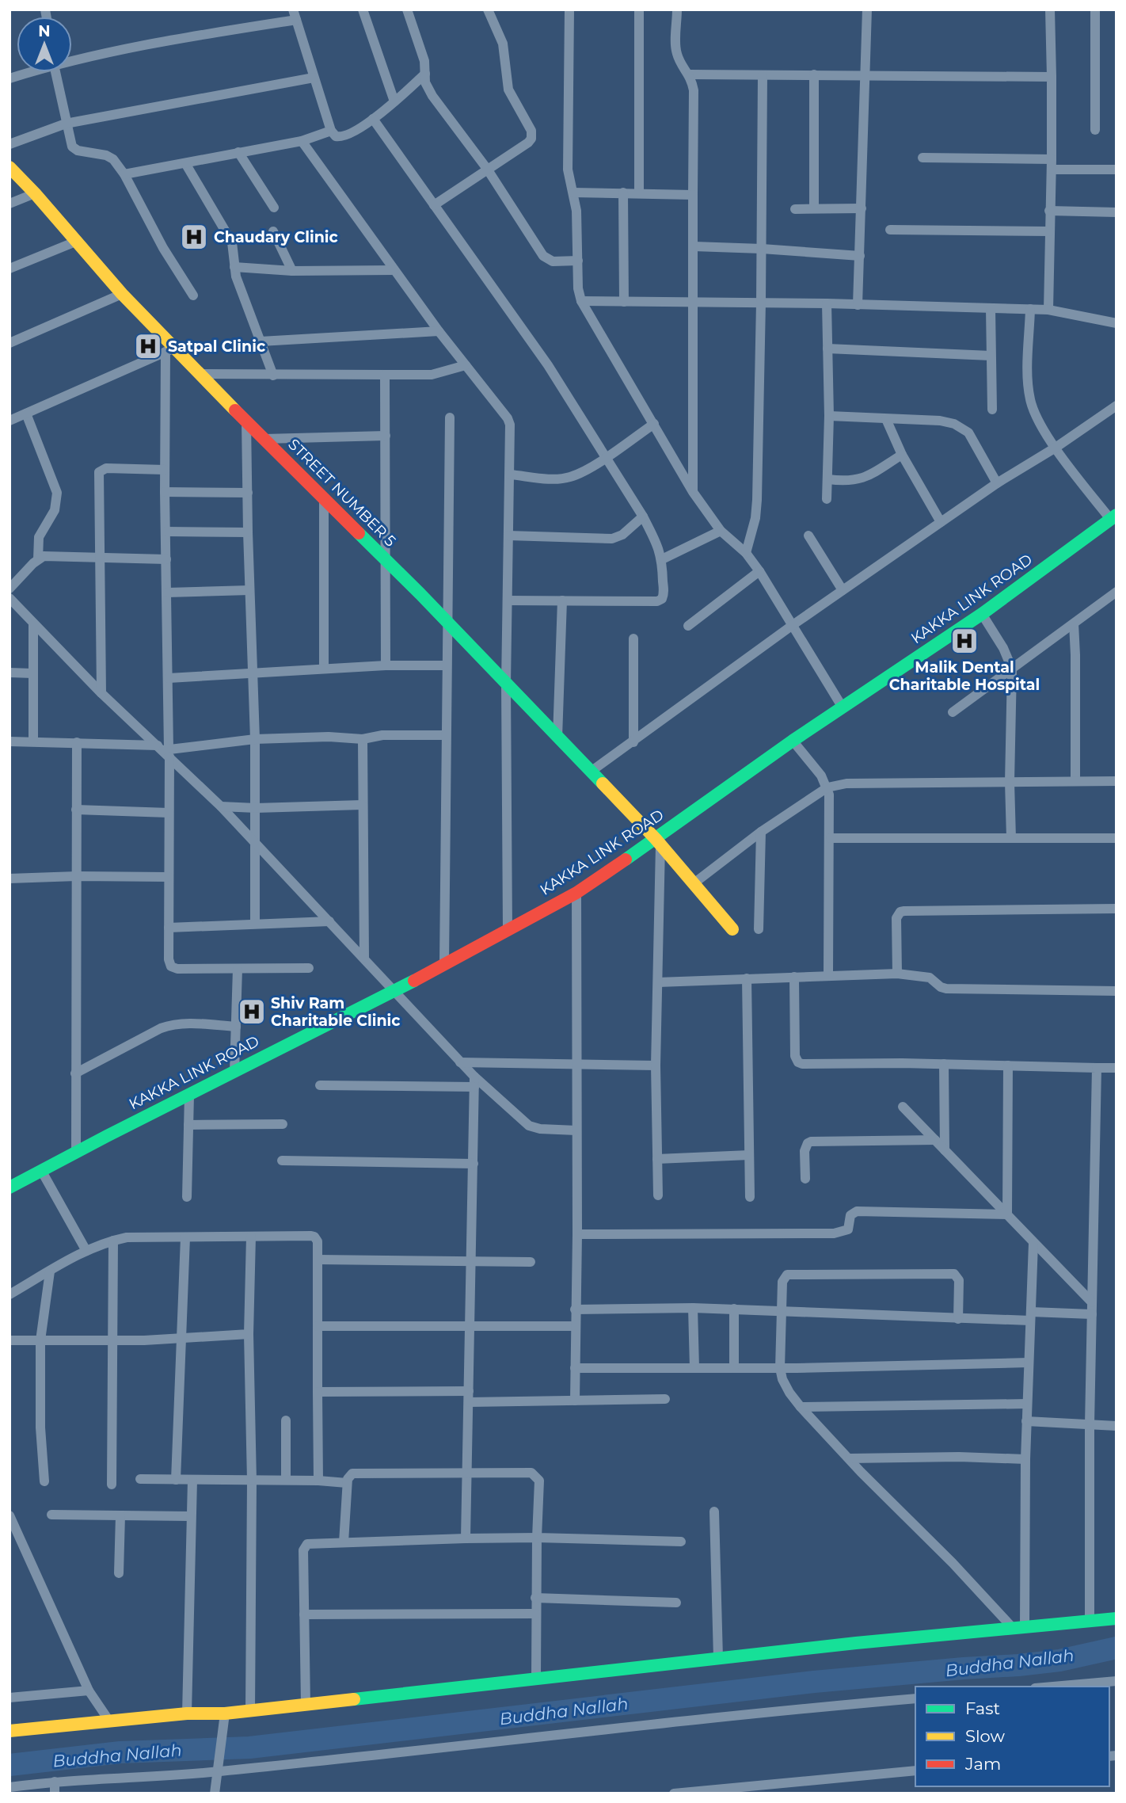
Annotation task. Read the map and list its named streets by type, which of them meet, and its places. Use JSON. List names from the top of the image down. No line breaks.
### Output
{"streets":{"street":["STREET NUMBER 5","KAKKA LINK ROAD"]},"crossings":[["STREET NUMBER 5","KAKKA LINK ROAD"]],"water":["Buddha Nallah"],"places":{"hospital":["Chaudary Clinic","Satpal Clinic","Malik Dental Charitable Hospital","Shiv Ram Charitable Clinic"]},"legend":["Fast","Slow","Jam"],"north":"top"}
